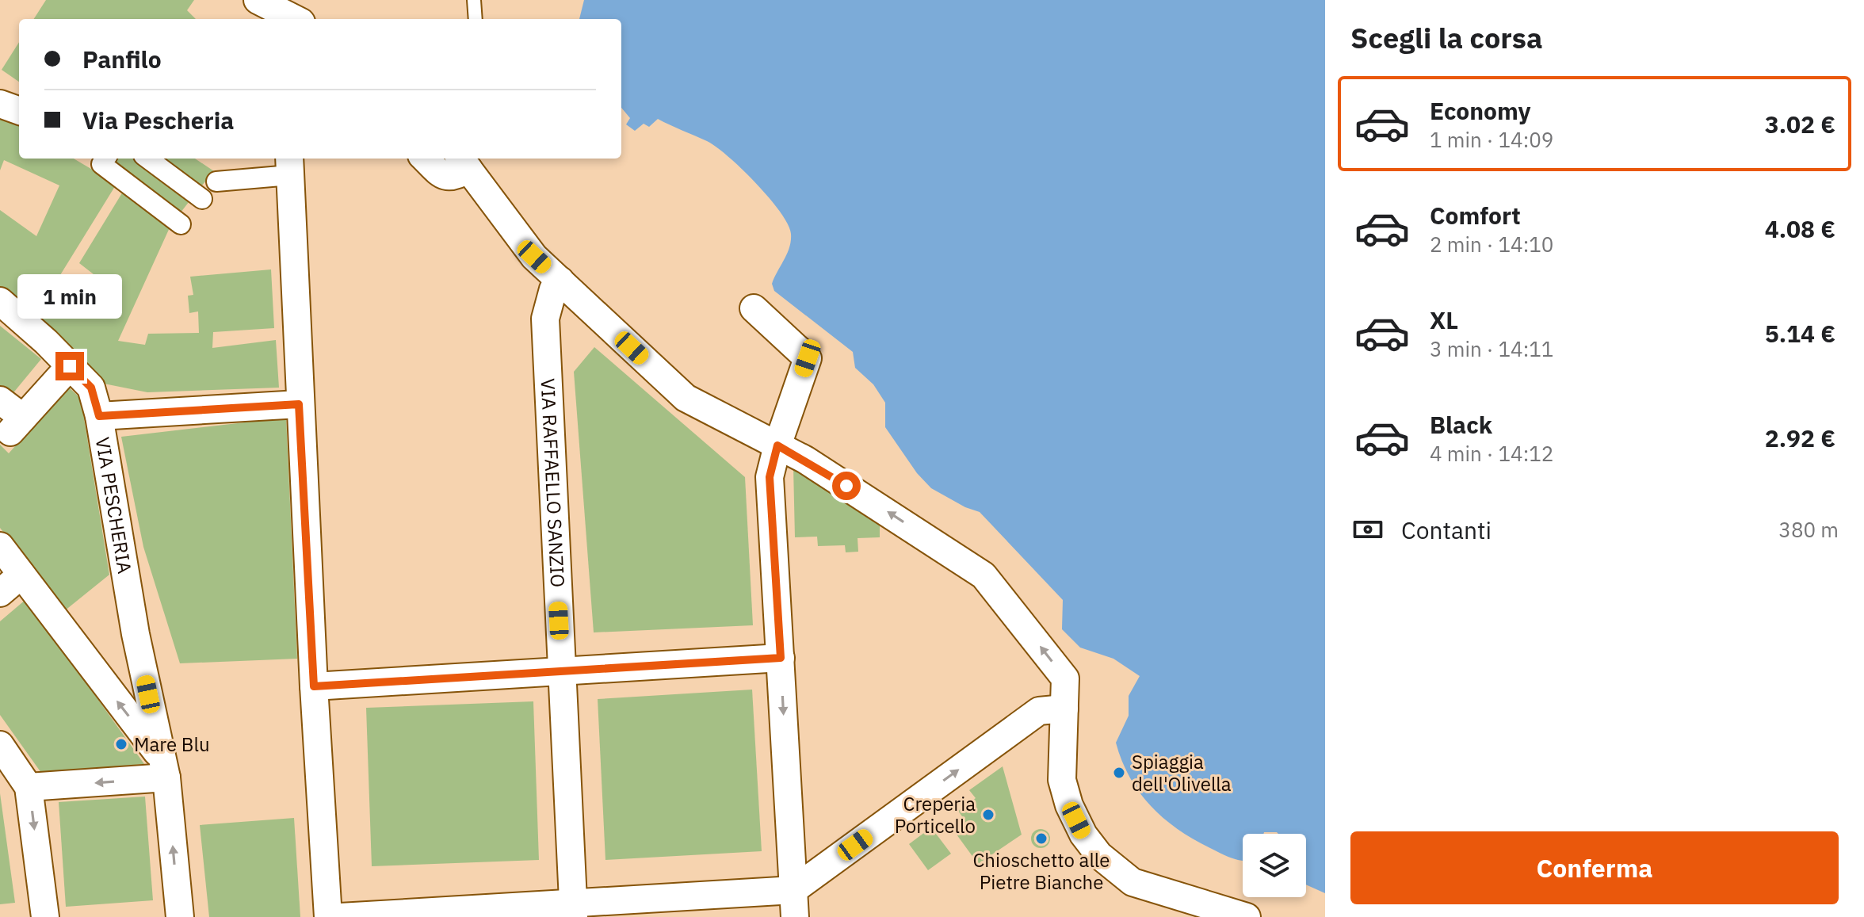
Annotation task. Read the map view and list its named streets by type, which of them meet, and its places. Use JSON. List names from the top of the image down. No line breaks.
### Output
{"streets":{"street":["VIA RAFFAELLO SANZIO","VIA PESCHERIA"]},"places":["Mare Blu","Spiaggia dell'Olivella","Creperia Porticello","Chioschetto alle Pietre Bianche"],"page":{"heading":"Scegli la corsa","banner":["Panfilo","Via Pescheria"],"list":[{"name":"Economy","note":"1 min · 14:09","value":"3.02 €"},{"name":"Comfort","note":"2 min · 14:10","value":"4.08 €"},{"name":"XL","note":"3 min · 14:11","value":"5.14 €"},{"name":"Black","note":"4 min · 14:12","value":"2.92 €"}],"bubble":"1 min","pay":["Contanti","380 m"],"buttons":"Conferma"}}
